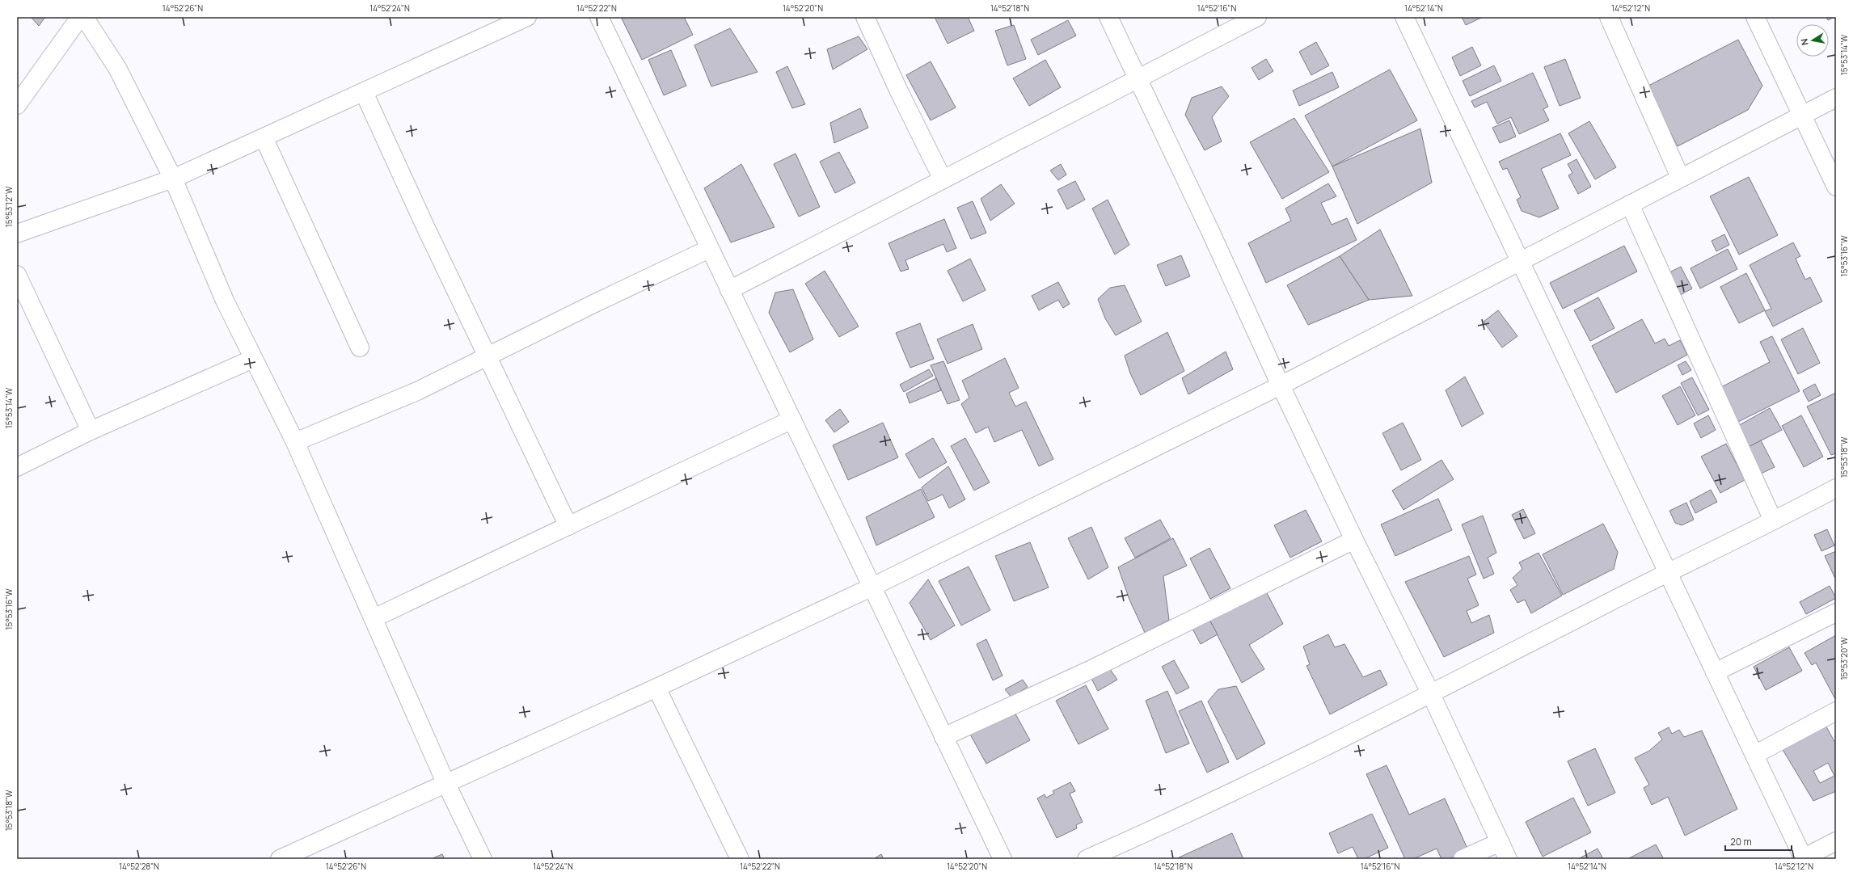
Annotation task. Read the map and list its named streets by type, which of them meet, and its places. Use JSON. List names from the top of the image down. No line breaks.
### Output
{"scale_bar":"20 m","north":"left","coordinates":["14°52'26\"N","14°52'24\"N","14°52'22\"N","14°52'20\"N","14°52'18\"N","14°52'16\"N","14°52'14\"N","14°52'12\"N","15°53'14\"W","15°53'12\"W","15°53'16\"W","15°53'18\"W","15°53'20\"W","14°52'28\"N"]}
